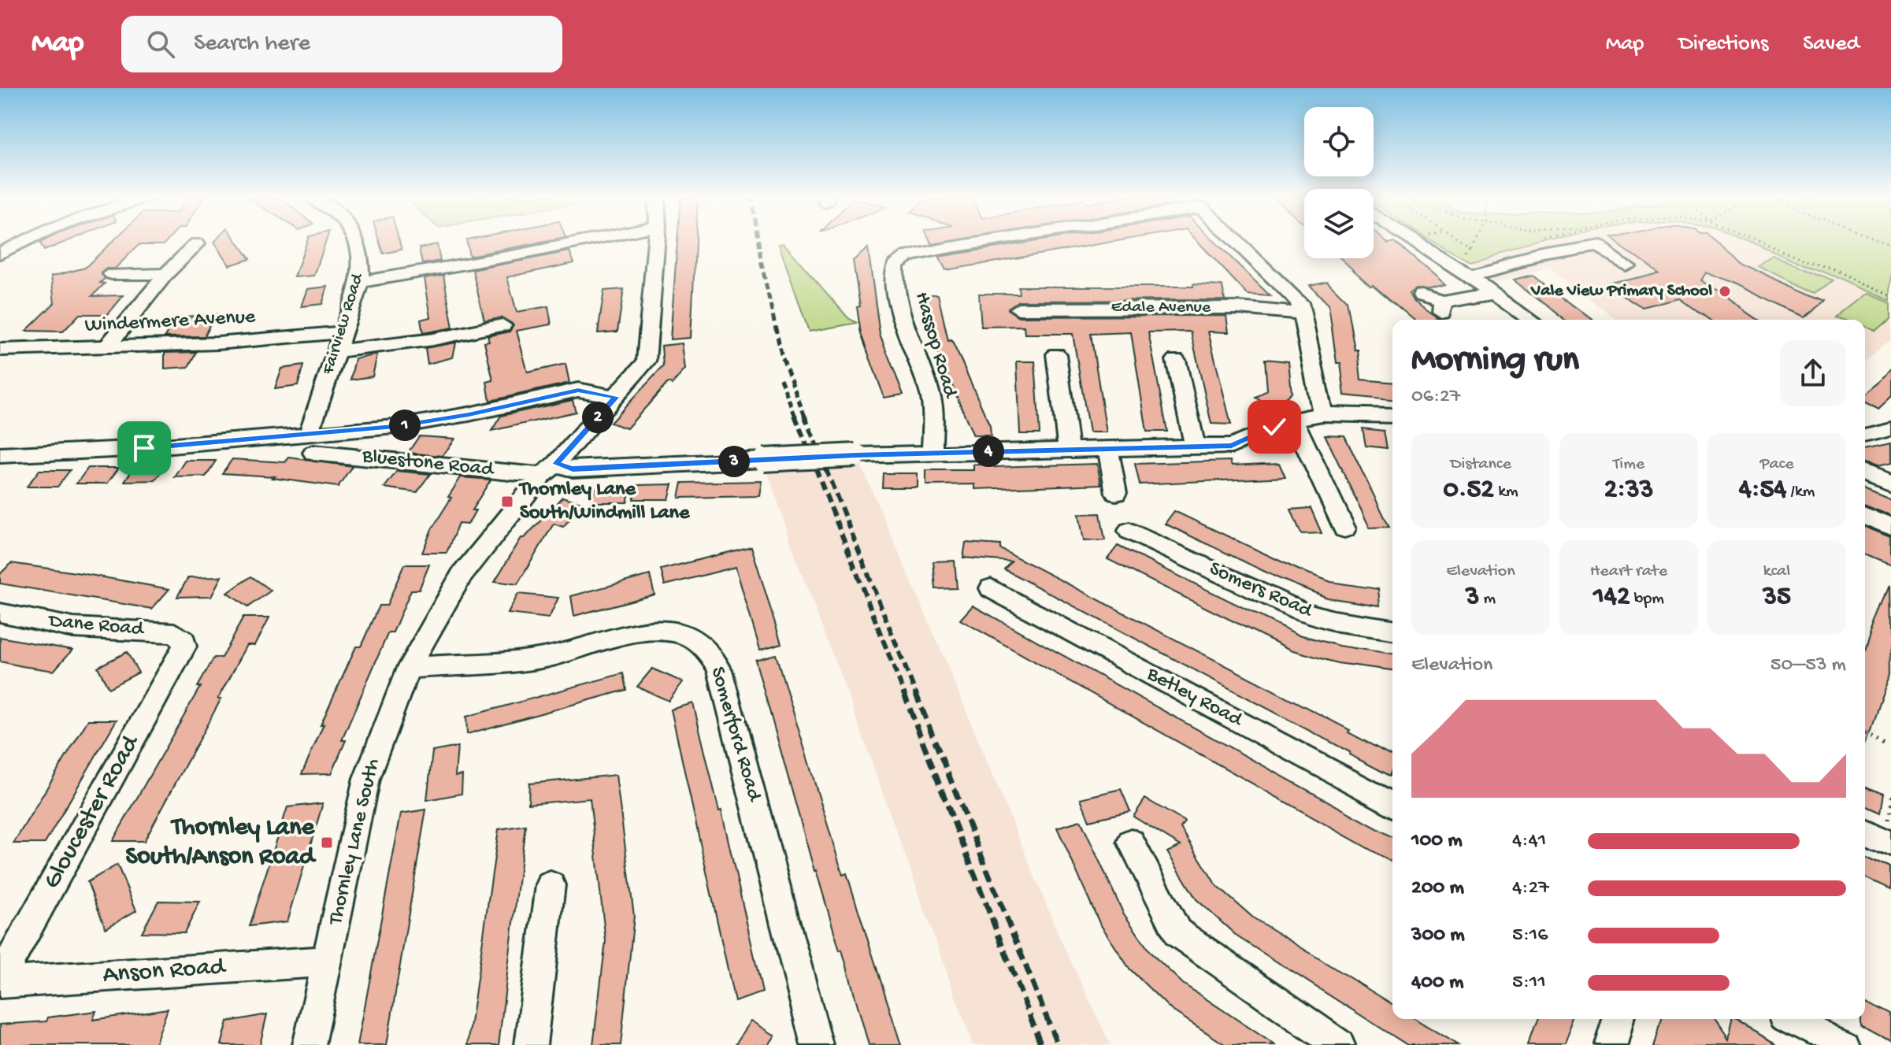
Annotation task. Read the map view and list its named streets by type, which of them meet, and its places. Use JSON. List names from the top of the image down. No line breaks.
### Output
{"streets":{"street":["Edale Avenue","Windermere Avenue","Fairview Road","Hassop Road","Bluestone Road","Somers Road","Dane Road","Betley Road","Somerford Road","Gloucester Road","Thornley Lane South","Anson Road"]},"crossings":[["Edale Avenue","Hassop Road"],["Windermere Avenue","Fairview Road"],["Fairview Road","Bluestone Road"],["Hassop Road","Bluestone Road"],["Bluestone Road","Thornley Lane South"],["Dane Road","Gloucester Road"],["Somerford Road","Thornley Lane South"],["Gloucester Road","Anson Road"],["Thornley Lane South","Anson Road"]],"places":{"other":["Vale View Primary School"],"transit":["Thornley Lane South/Windmill Lane","Thornley Lane South/Anson Road"]},"page":{"header":"Map","search":"Search here","nav":["Map","Directions","Saved"],"heading":["Morning run","06:27"],"pins":["2","1","4","3"],"stats":[["Distance","0.52 km"],["Time","2:33"],["Pace","4:54 /km"],["Elevation","3 m"],["Heart rate","142 bpm"],["kcal","35"]],"chart":["Elevation","50–53 m"],"list":[{"name":"100 m","note":"4:41"},{"name":"200 m","note":"4:27"},{"name":"300 m","note":"5:16"},{"name":"400 m","note":"5:11"}]}}
